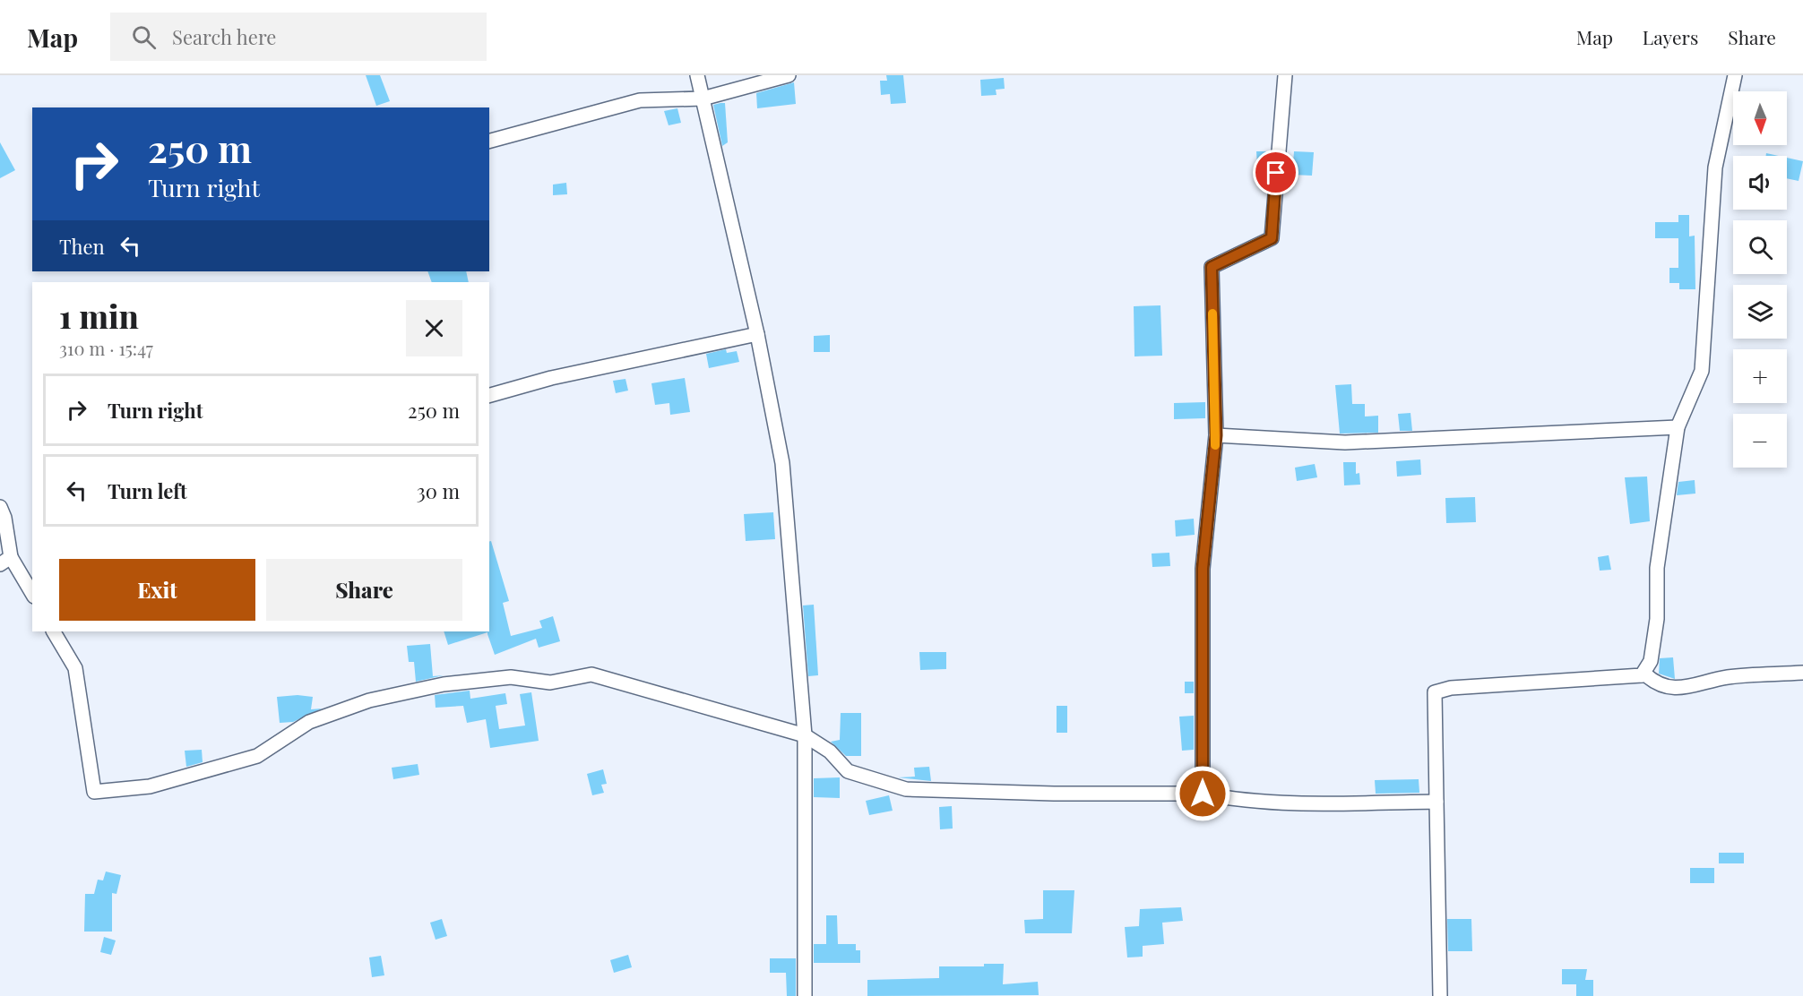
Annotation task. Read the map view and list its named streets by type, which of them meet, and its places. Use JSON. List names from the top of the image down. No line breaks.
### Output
{"north":"bottom","page":{"header":"Map","search":"Search here","nav":["Map","Layers","Share"],"map_buttons":["+","−"],"turn":["250 m","Turn right"],"then":"Then","heading":["1 min","310 m · 15:47"],"list":[{"name":"Turn right","value":"250 m"},{"name":"Turn left","value":"30 m"}],"buttons":["Exit","Share"]}}
